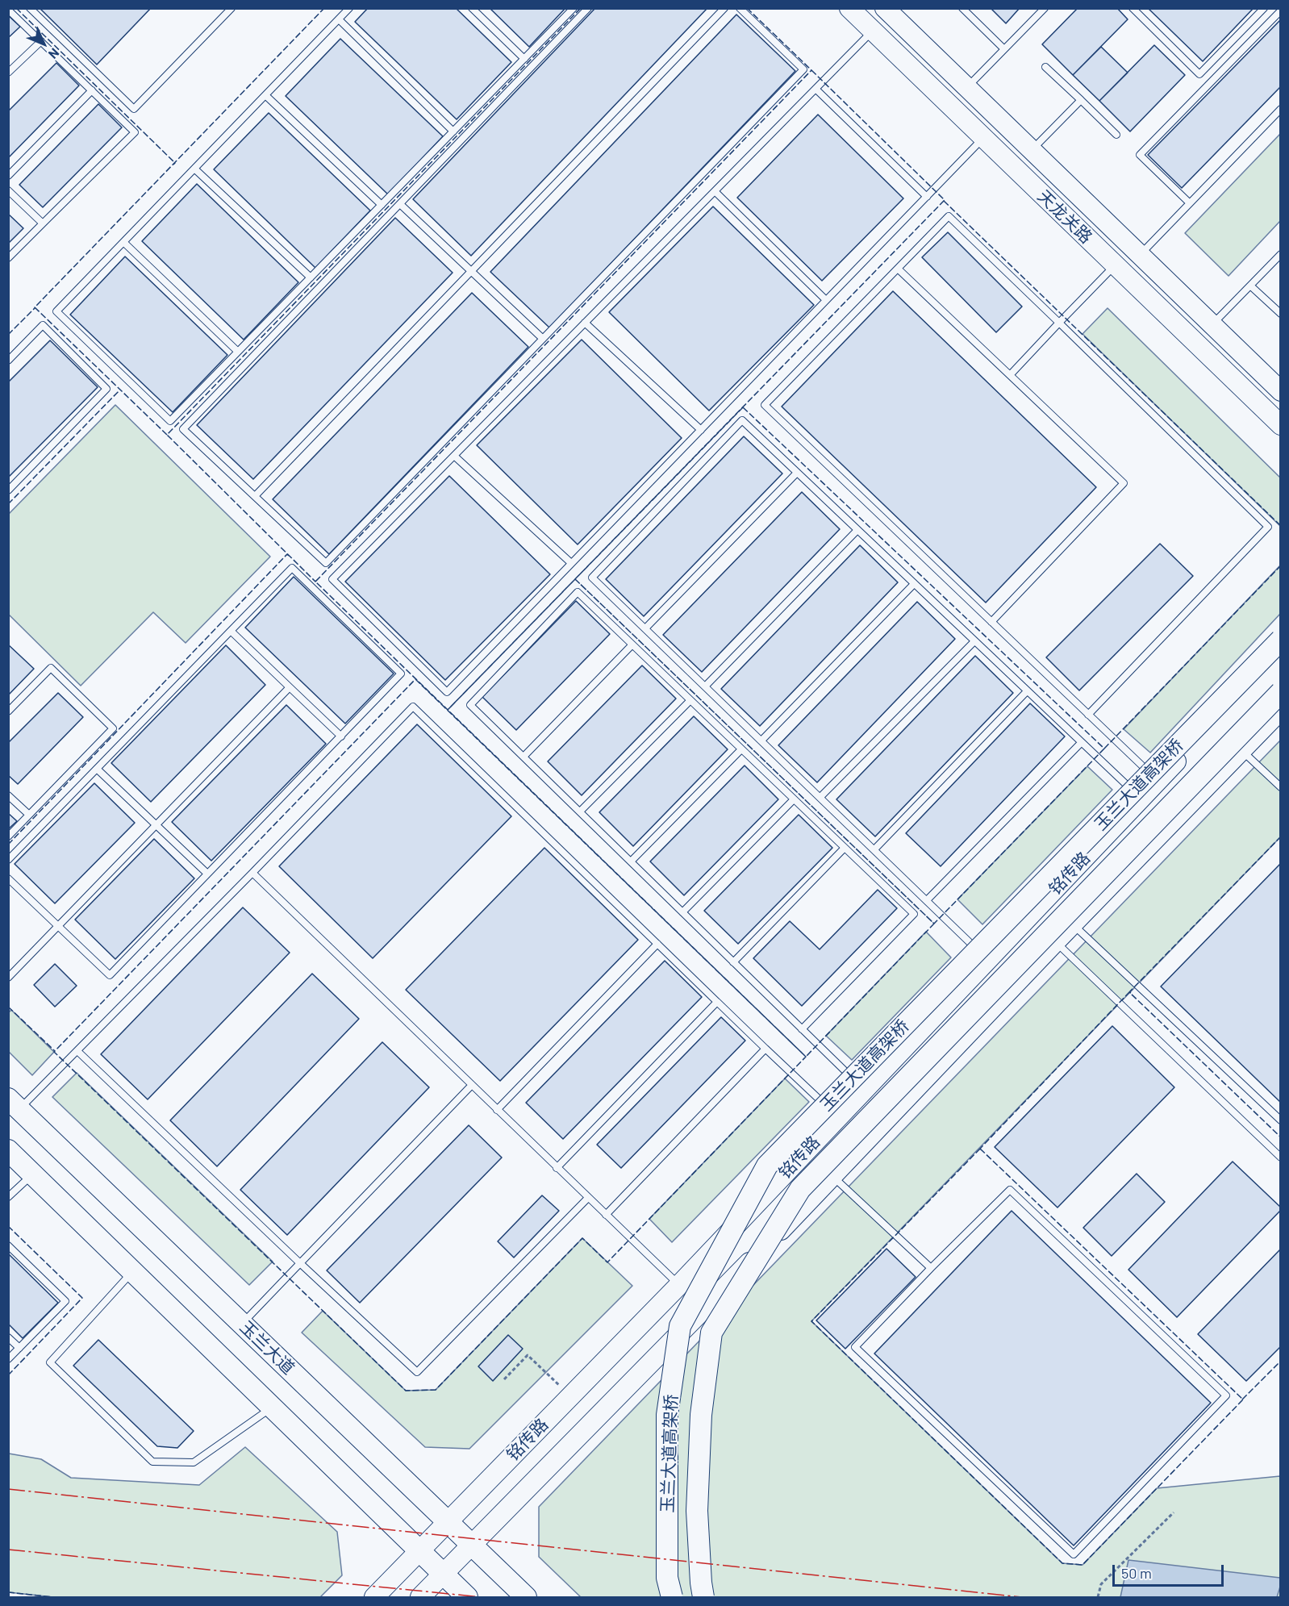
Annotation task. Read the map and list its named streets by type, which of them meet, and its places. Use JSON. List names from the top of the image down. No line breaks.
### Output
{"streets":{"main road":["天龙关路","玉兰大道高架桥","铭传路","玉兰大道"]},"crossings":[["铭传路","玉兰大道"]],"scale_bar":"50 m","north":"bottom right"}
